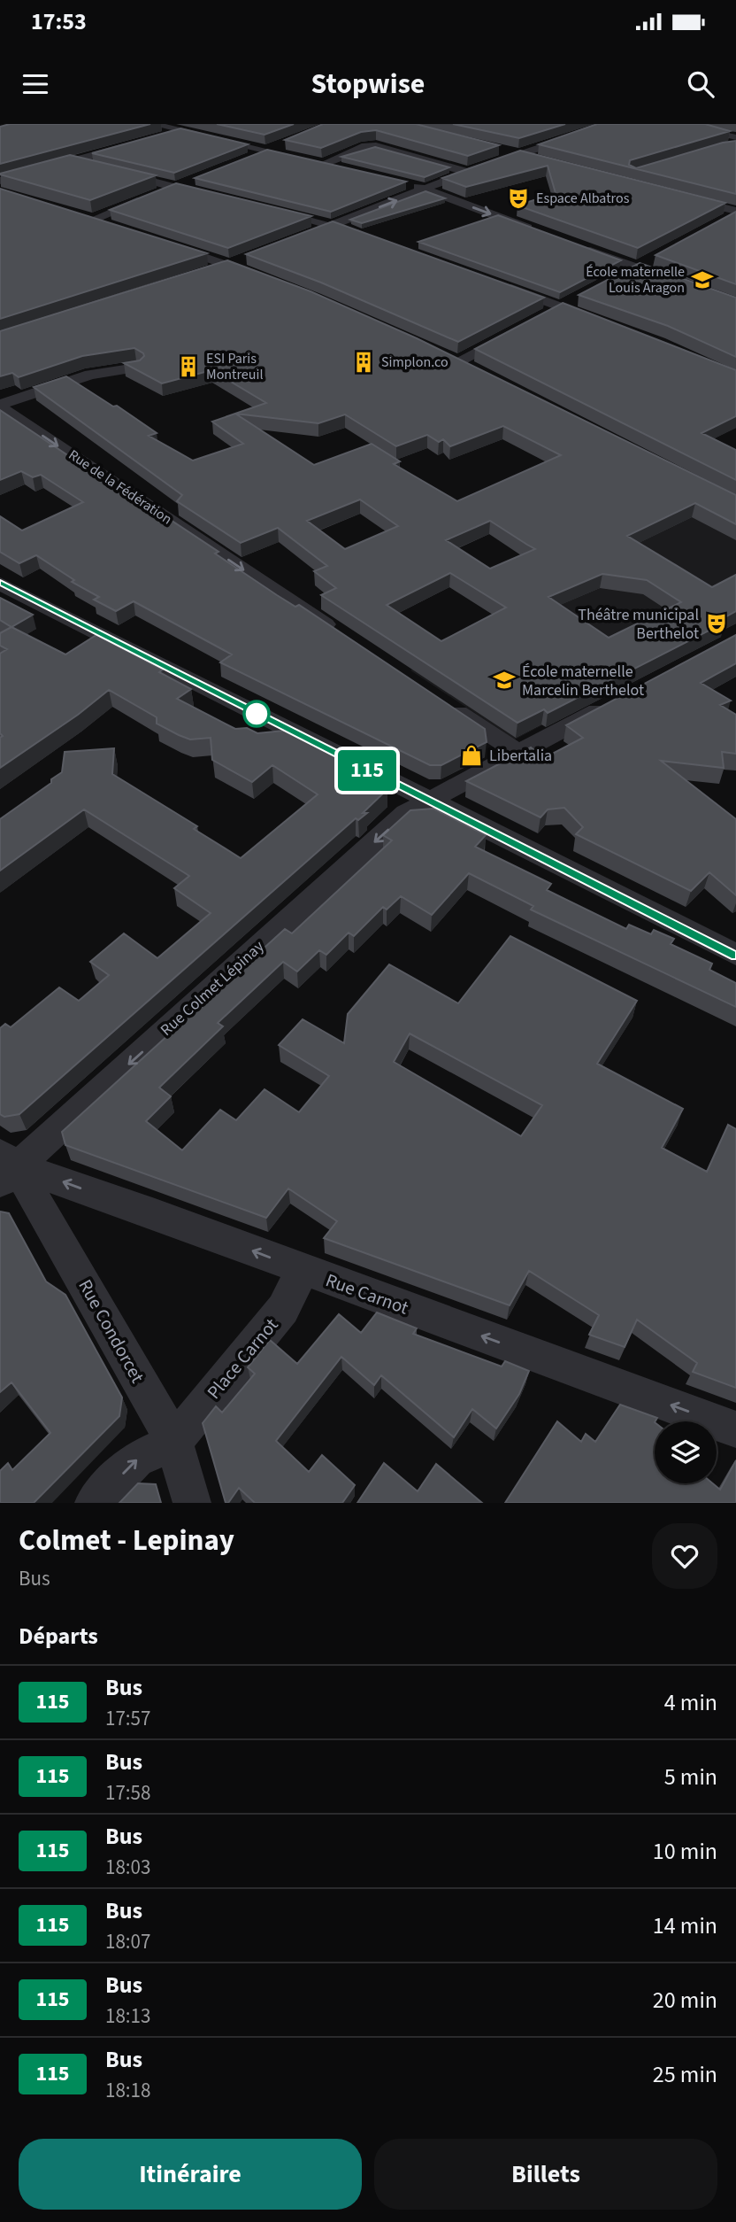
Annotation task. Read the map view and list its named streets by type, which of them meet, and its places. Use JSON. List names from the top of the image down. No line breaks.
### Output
{"streets":{"street":["Rue de la Fédération","Rue Colmet Lépinay","Rue Carnot","Rue Condorcet","Place Carnot"]},"crossings":[["Rue Colmet Lépinay","Rue Carnot"],["Rue Colmet Lépinay","Rue Condorcet"],["Rue Carnot","Rue Condorcet"],["Rue Carnot","Place Carnot"],["Rue Condorcet","Place Carnot"]],"one_way":["Rue Colmet Lépinay","Rue Carnot"],"places":{"theatre":["Espace Albatros","Théâtre municipal Berthelot"],"school or university":["École maternelle Louis Aragon","École maternelle Marcelin Berthelot"],"building":["Simplon.co","ESI Paris Montreuil"],"shop":["Libertalia"]},"lines":["bus line 115"],"page":{"status":"17:53","header":"Stopwise","on_map":"115","heading":[["Colmet - Lepinay","Bus"],"Départs"],"list":[{"mark":"115","name":"Bus","note":"17:57","value":"4 min"},{"mark":"115","name":"Bus","note":"17:58","value":"5 min"},{"mark":"115","name":"Bus","note":"18:03","value":"10 min"},{"mark":"115","name":"Bus","note":"18:07","value":"14 min"},{"mark":"115","name":"Bus","note":"18:13","value":"20 min"},{"mark":"115","name":"Bus","note":"18:18","value":"25 min"}],"buttons":["Itinéraire","Billets"]}}
